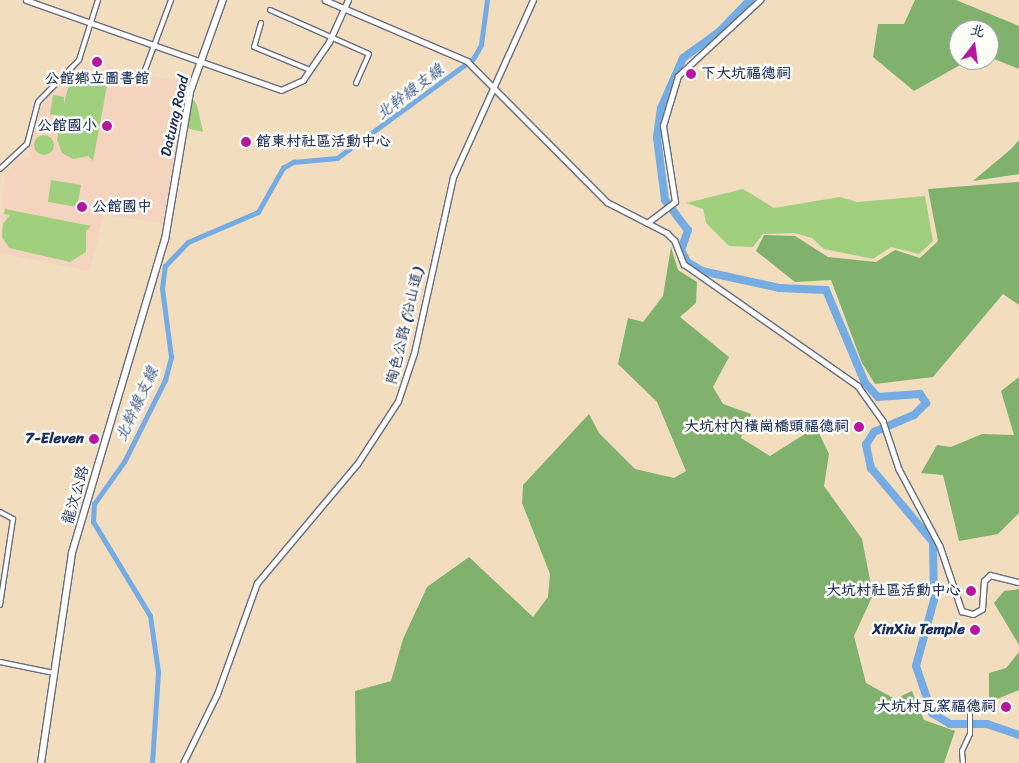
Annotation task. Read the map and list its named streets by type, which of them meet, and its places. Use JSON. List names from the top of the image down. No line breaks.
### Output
{"streets":{"main road":["Datung Road","陶色公路 (沿山道)","龍汶公路"]},"crossings":[["Datung Road","龍汶公路"]],"water":["北幹線支線"],"places":["公館鄉立圖書館","下大坑福德祠","公館國小","館東村社區活動中心","公館國中","大坑村內橫崗橋頭福德祠","7-Eleven","大坑村社區活動中心","XinXiu Temple","大坑村瓦窯福德祠"],"north":"top"}
